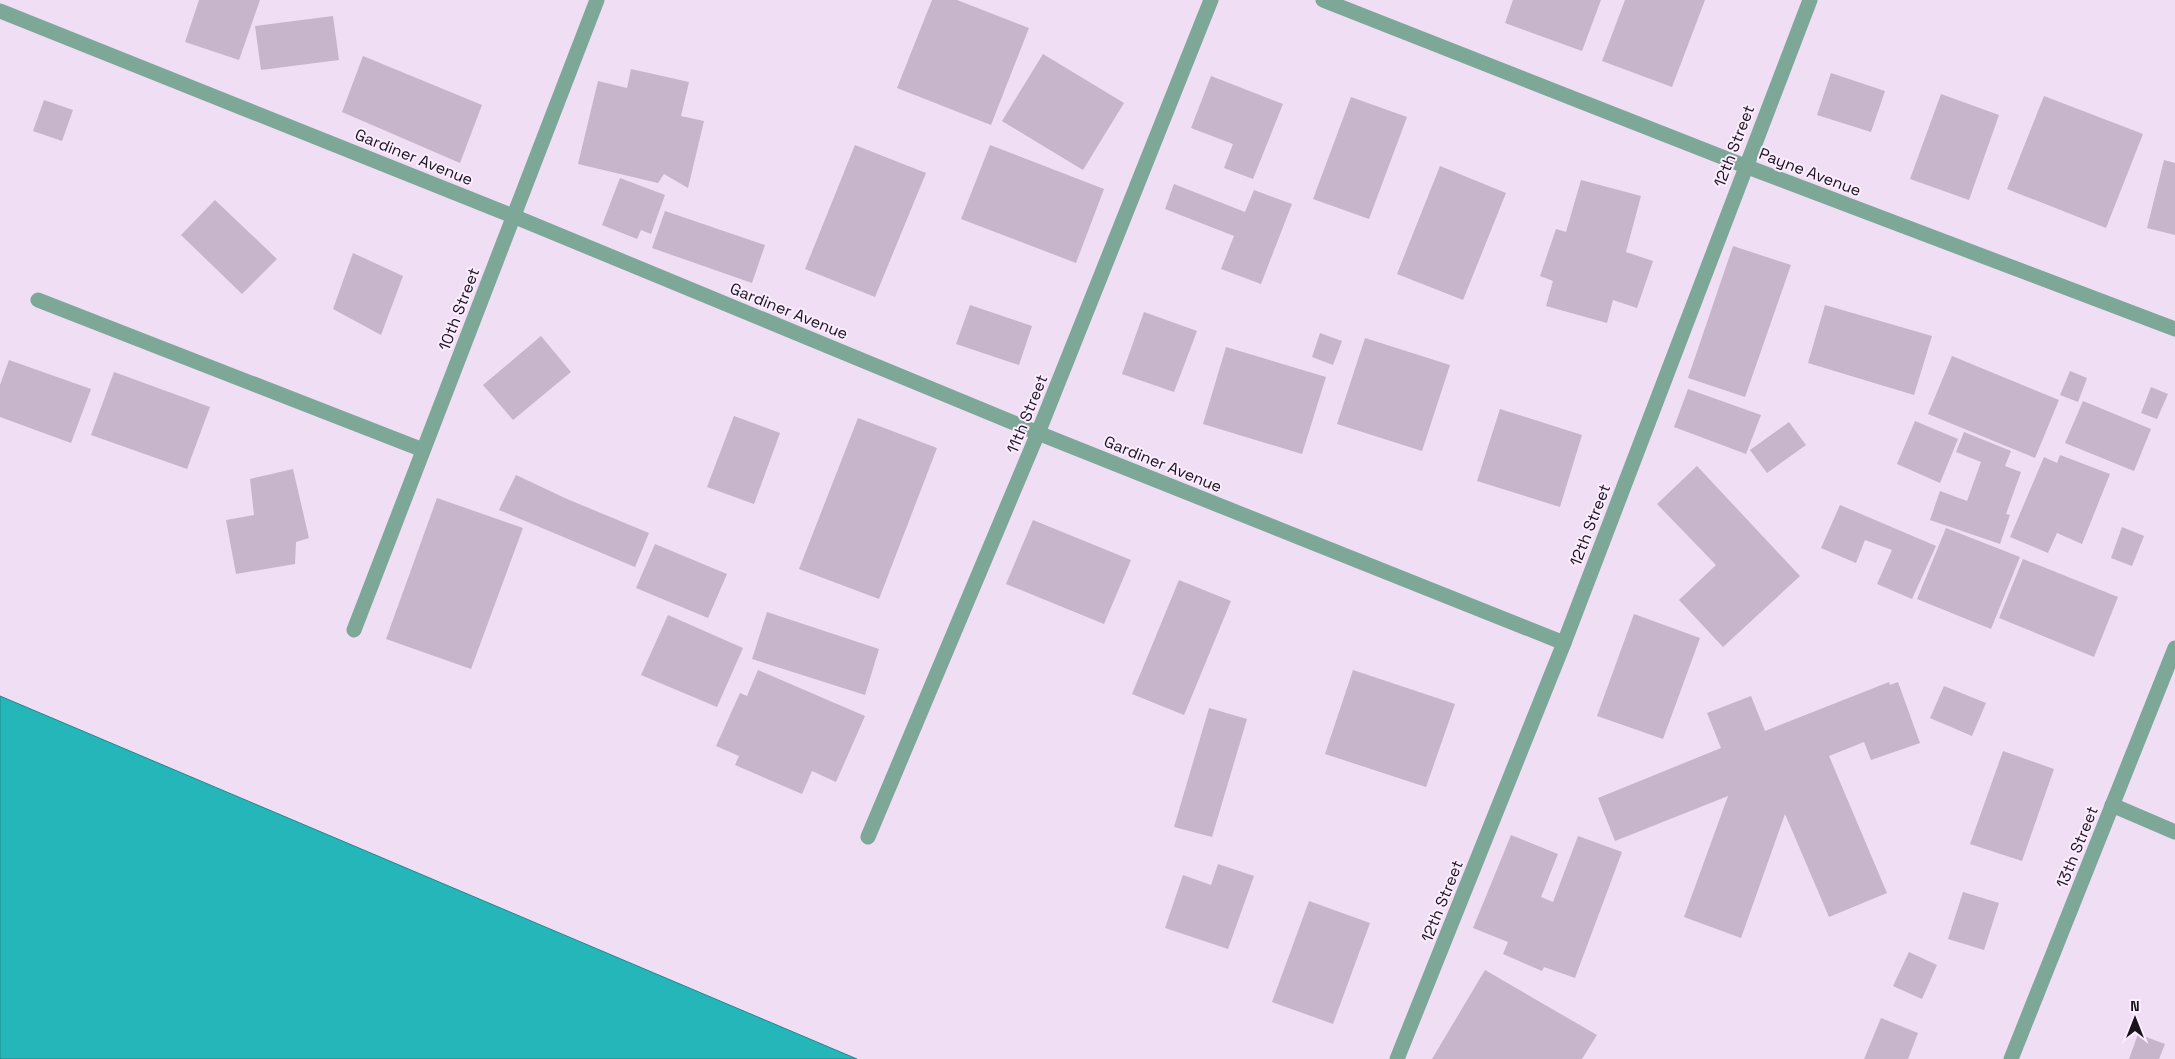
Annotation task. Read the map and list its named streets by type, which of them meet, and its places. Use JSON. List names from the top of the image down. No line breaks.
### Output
{"streets":{"street":["12th Street","Gardiner Avenue","Payne Avenue","10th Street","11th Street","13th Street"]},"crossings":[["12th Street","Gardiner Avenue"],["12th Street","Payne Avenue"],["Gardiner Avenue","10th Street"],["Gardiner Avenue","11th Street"]],"north":"top"}
